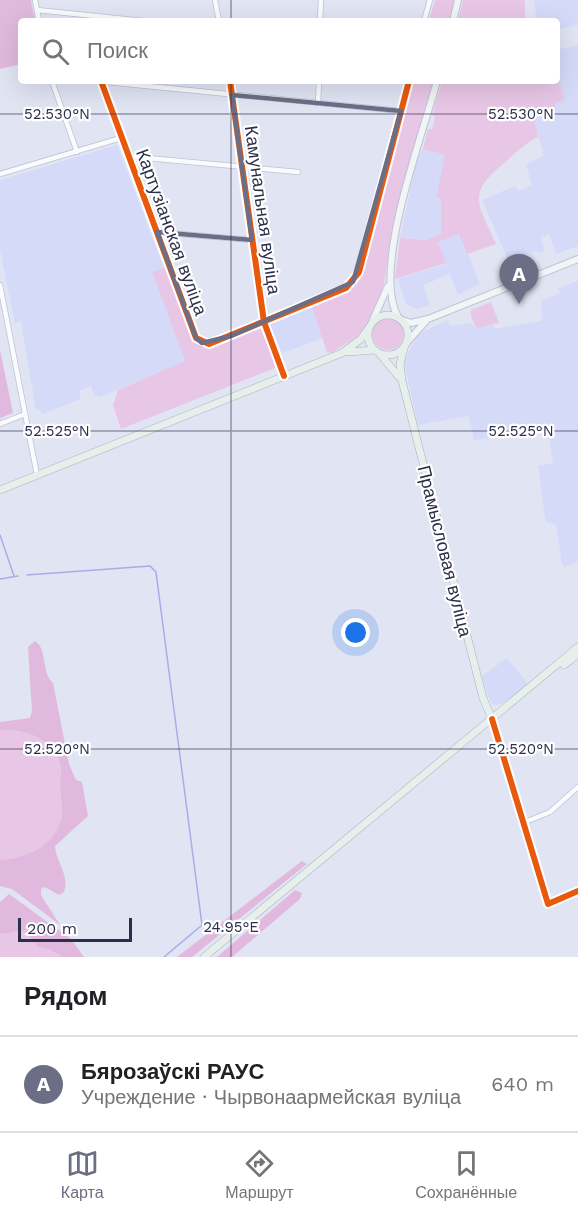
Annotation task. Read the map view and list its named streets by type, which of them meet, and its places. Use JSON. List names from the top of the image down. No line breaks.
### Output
{"streets":{"main road":["Прамысловая вуліца"],"street":["Камунальная вуліца","Картузіанская вуліца"]},"crossings":[["Камунальная вуліца","Картузіанская вуліца"]],"scale_bar":"200 m","page":{"search":"Поиск","pins":"A","scale":"200 m","heading":"Рядом","list":[{"mark":"A","name":"Бярозаўскі РАУС","note":"Учреждение · Чырвонаармейская вуліца","value":"640 m"}],"nav":["Карта","Маршрут","Сохранённые"]},"coordinates":["52.530°N","52.525°N","52.520°N","24.95°E"]}
